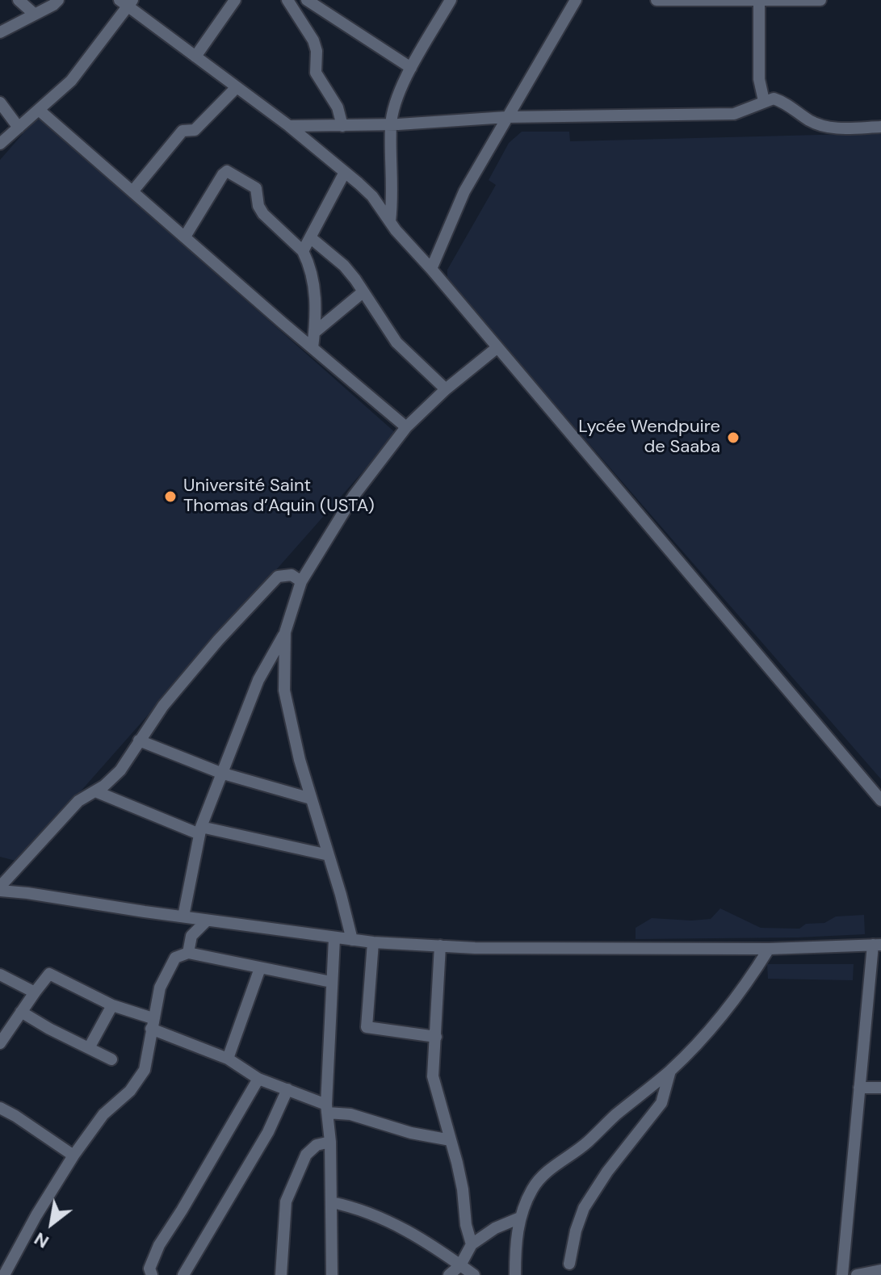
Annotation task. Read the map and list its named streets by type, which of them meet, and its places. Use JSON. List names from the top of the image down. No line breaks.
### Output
{"places":["Lycée Wendpuire de Saaba","Université Saint Thomas d’Aquin (USTA)"],"north":"bottom left"}
